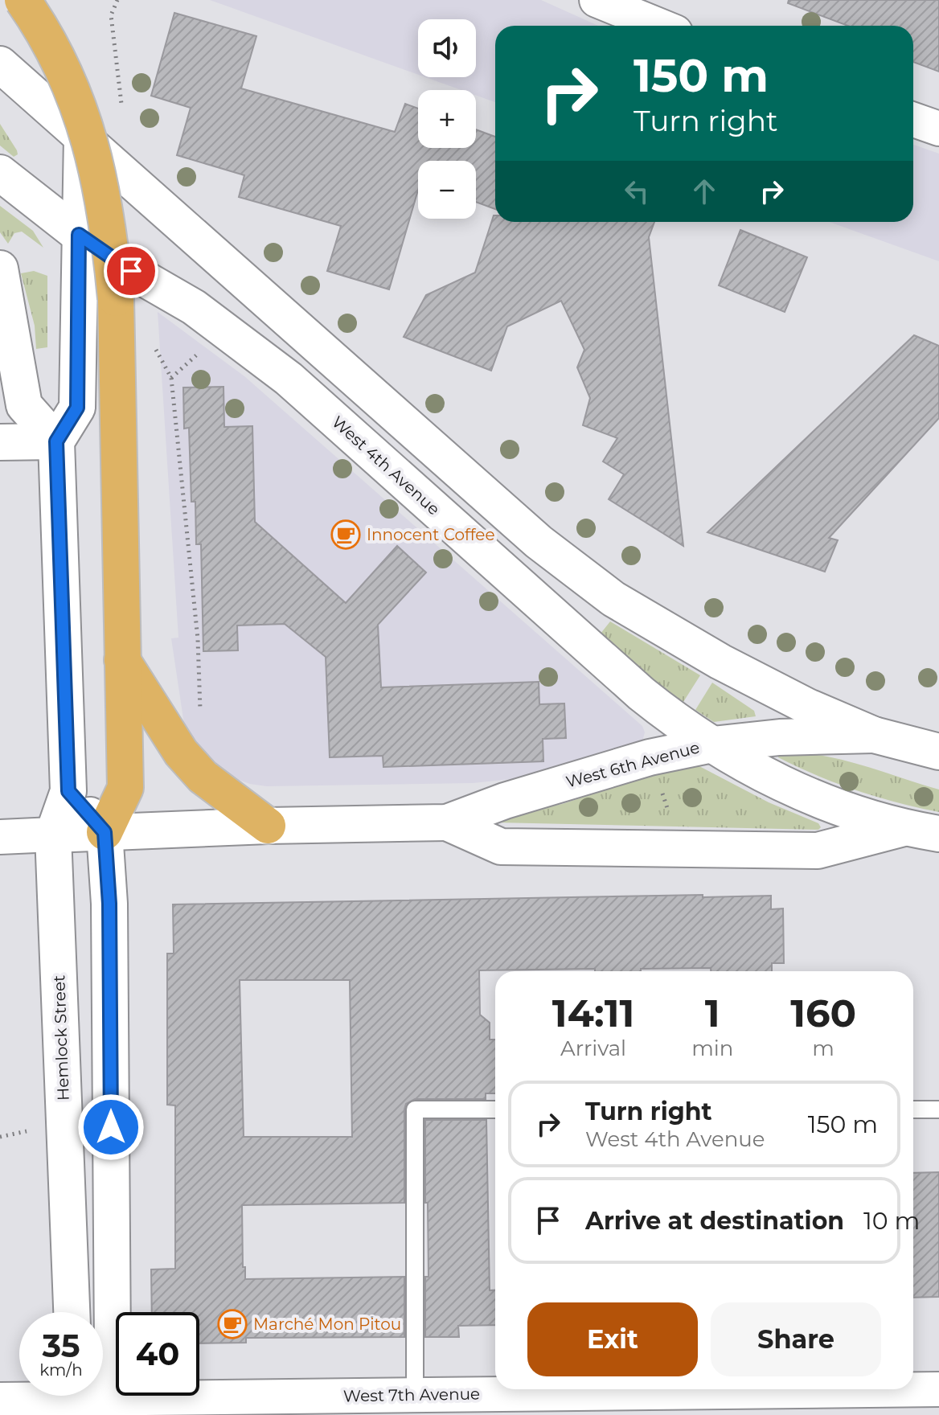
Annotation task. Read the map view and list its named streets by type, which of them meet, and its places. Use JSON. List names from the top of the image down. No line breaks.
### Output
{"streets":{"street":["West 4th Avenue","West 6th Avenue","Hemlock Street","West 7th Avenue"]},"crossings":[["West 4th Avenue","West 6th Avenue"],["West 6th Avenue","Hemlock Street"]],"places":{"cafe":["Innocent Coffee","Marché Mon Pitou"]},"page":{"map_buttons":["+","−"],"turn":["150 m","Turn right"],"eta":["14:11","Arrival","1","min","160","m"],"list":[{"name":"Turn right","note":"West 4th Avenue","value":"150 m"},{"name":"Arrive at destination","value":"10 m"}],"buttons":["Exit","Share"],"speed":"35 km/h","limit":"40"}}
